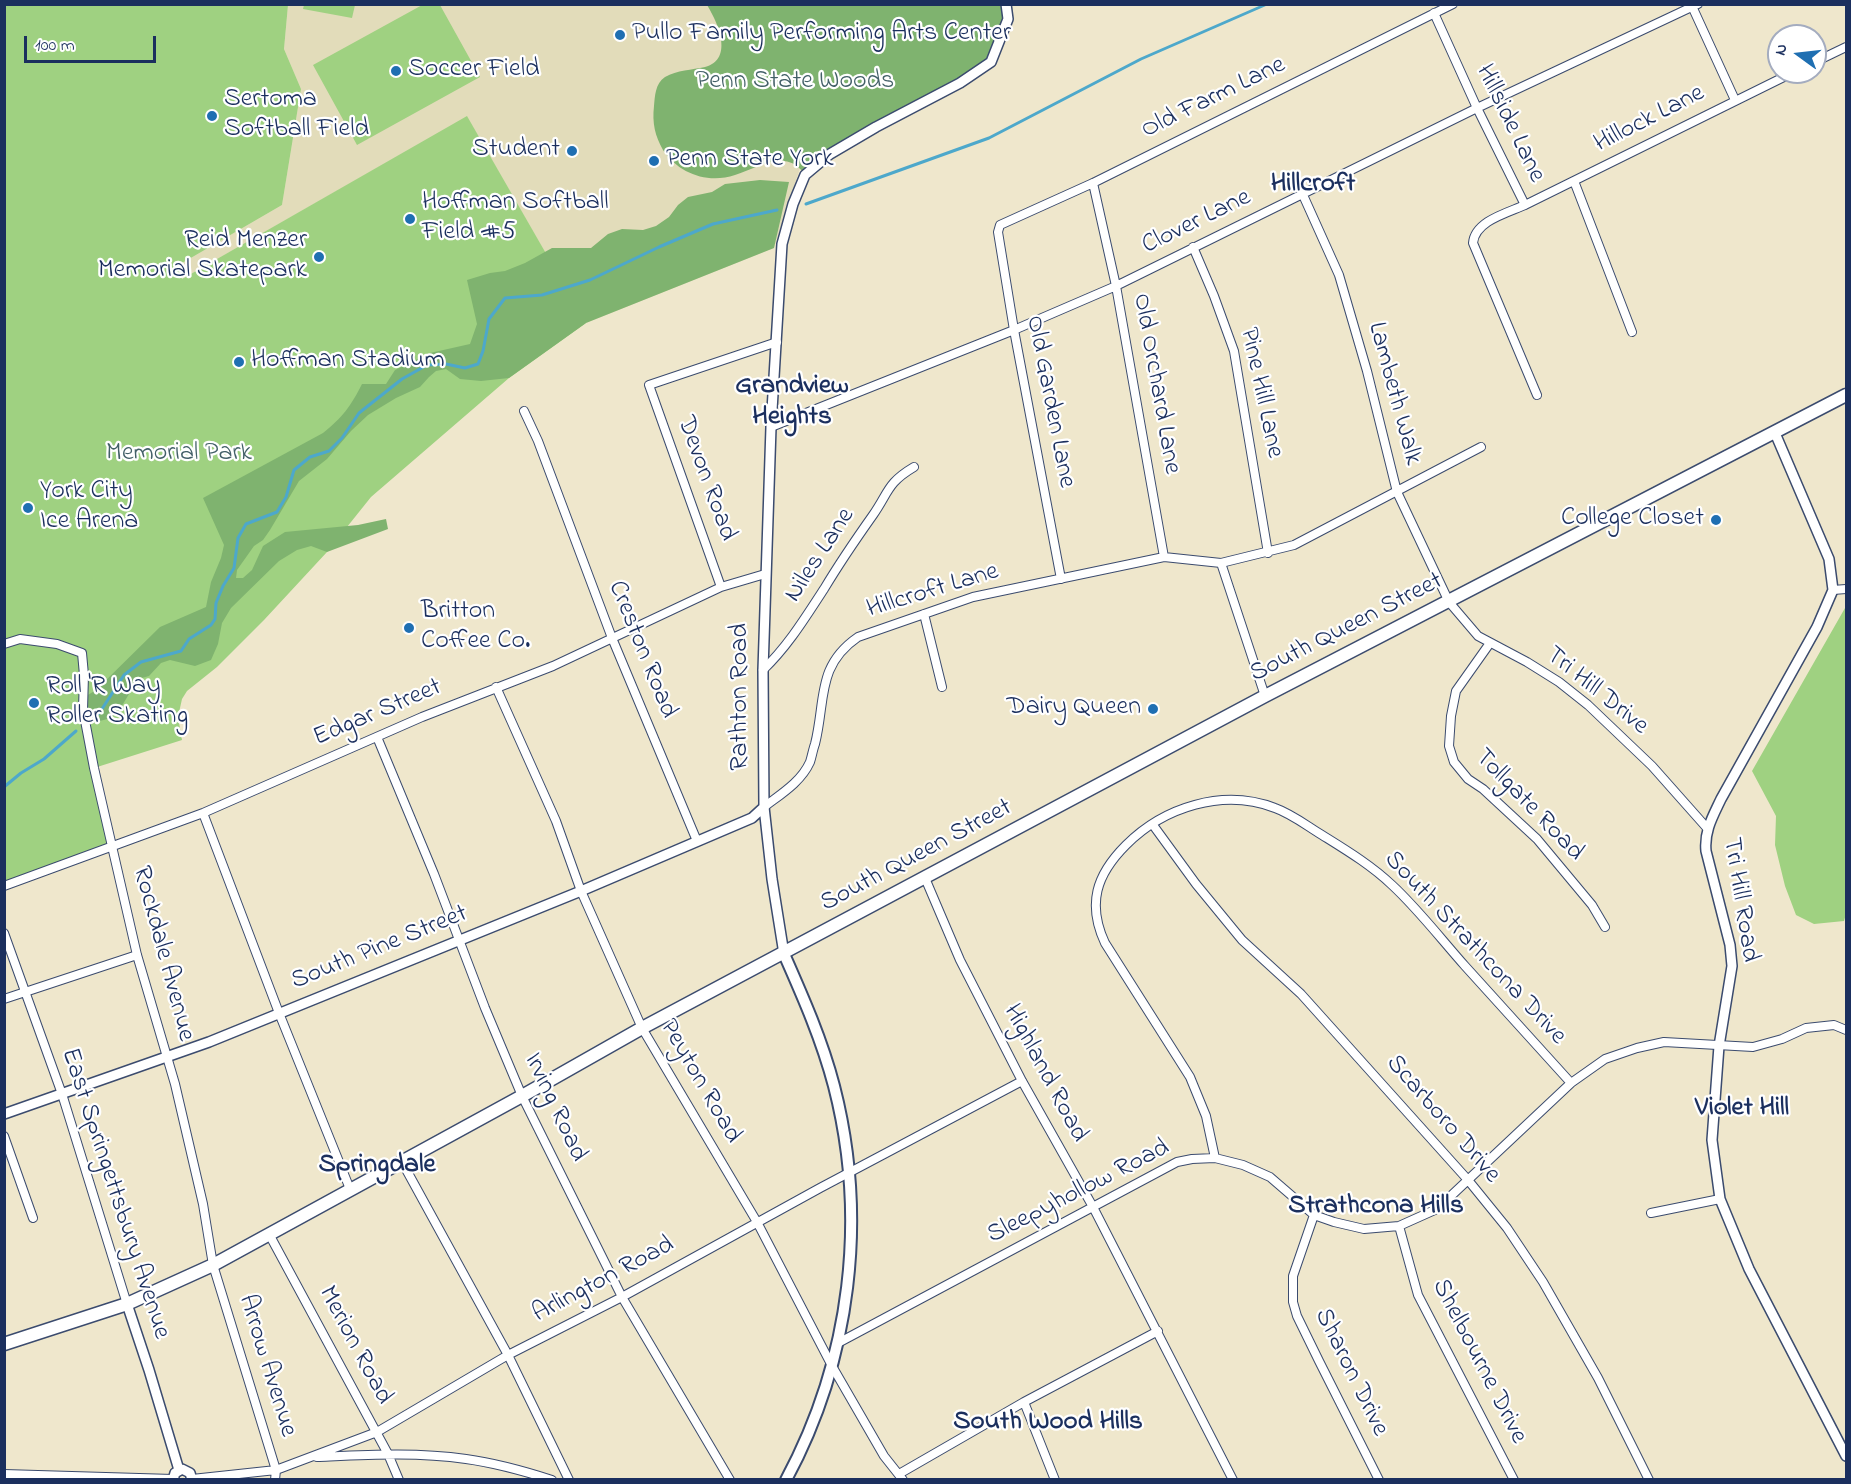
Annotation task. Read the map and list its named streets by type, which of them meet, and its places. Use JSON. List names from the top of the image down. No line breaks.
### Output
{"streets":{"main road":["South Queen Street","Rathton Road"],"street":["Old Farm Lane","Hillock Lane","Hillside Lane","Clover Lane","Old Orchard Lane","Pine Hill Lane","Lambeth Walk","Old Garden Lane","Devon Road","Niles Lane","Hillcroft Lane","Creston Road","Tri Hill Drive","Edgar Street","Tollgate Road","Tri Hill Road","South Pine Street","South Strathcona Drive","Rockdale Avenue","Highland Road","Peyton Road","Irving Road","Scarboro Drive","Sleepyhollow Road","East Springettsbury Avenue","Arlington Road","Merion Road","Shelbourne Drive","Arrow Avenue","Sharon Drive"]},"crossings":[["Old Farm Lane","Hillside Lane"],["Old Farm Lane","Old Orchard Lane"],["Old Farm Lane","Old Garden Lane"],["Hillock Lane","Hillside Lane"],["Hillside Lane","Clover Lane"],["Clover Lane","Old Orchard Lane"],["Clover Lane","Pine Hill Lane"],["Clover Lane","Lambeth Walk"],["Clover Lane","Old Garden Lane"],["Clover Lane","Rathton Road"],["Old Orchard Lane","Hillcroft Lane"],["Pine Hill Lane","Hillcroft Lane"],["Lambeth Walk","Hillcroft Lane"],["Lambeth Walk","South Queen Street"],["Lambeth Walk","Tri Hill Drive"],["Old Garden Lane","Hillcroft Lane"],["Devon Road","Rathton Road"],["Devon Road","Edgar Street"],["Niles Lane","Rathton Road"],["Hillcroft Lane","Rathton Road"],["Hillcroft Lane","South Pine Street"],["South Queen Street","Tri Hill Drive"],["South Queen Street","Rathton Road"],["South Queen Street","Rockdale Avenue"],["South Queen Street","Highland Road"],["South Queen Street","Peyton Road"],["South Queen Street","Irving Road"],["South Queen Street","East Springettsbury Avenue"],["South Queen Street","Merion Road"],["South Queen Street","Arrow Avenue"],["Creston Road","Edgar Street"],["Creston Road","South Pine Street"],["Tri Hill Drive","Tollgate Road"],["Tri Hill Drive","Tri Hill Road"],["Rathton Road","Edgar Street"],["Rathton Road","South Pine Street"],["Rathton Road","Peyton Road"],["Rathton Road","Sleepyhollow Road"],["Rathton Road","Arlington Road"],["Edgar Street","Rockdale Avenue"],["Edgar Street","Peyton Road"],["Edgar Street","Irving Road"],["Tri Hill Road","Sleepyhollow Road"],["South Pine Street","Rockdale Avenue"],["South Pine Street","Peyton Road"],["South Pine Street","Irving Road"],["South Pine Street","East Springettsbury Avenue"],["South Strathcona Drive","Scarboro Drive"],["South Strathcona Drive","Sleepyhollow Road"],["Rockdale Avenue","Arrow Avenue"],["Highland Road","Sleepyhollow Road"],["Highland Road","Arlington Road"],["Peyton Road","Arlington Road"],["Irving Road","Arlington Road"],["Scarboro Drive","Sleepyhollow Road"],["Sleepyhollow Road","Shelbourne Drive"],["Sleepyhollow Road","Sharon Drive"],["Arlington Road","Merion Road"],["Arlington Road","Arrow Avenue"]],"districts":["Hillcroft","Grandview Heights","Violet Hill","Springdale","Strathcona Hills","South Wood Hills"],"parks":["Penn State Woods","Memorial Park"],"places":["Pullo Family Performing Arts Center","Soccer Field","Sertoma Softball Field","Student","Penn State York","Hoffman Softball Field #5","Reid Menzer Memorial Skatepark","Hoffman Stadium","York City Ice Arena","College Closet","Britton Coffee Co.","Roll 'R Way Roller Skating","Dairy Queen"],"scale_bar":"100 m","north":"left"}
